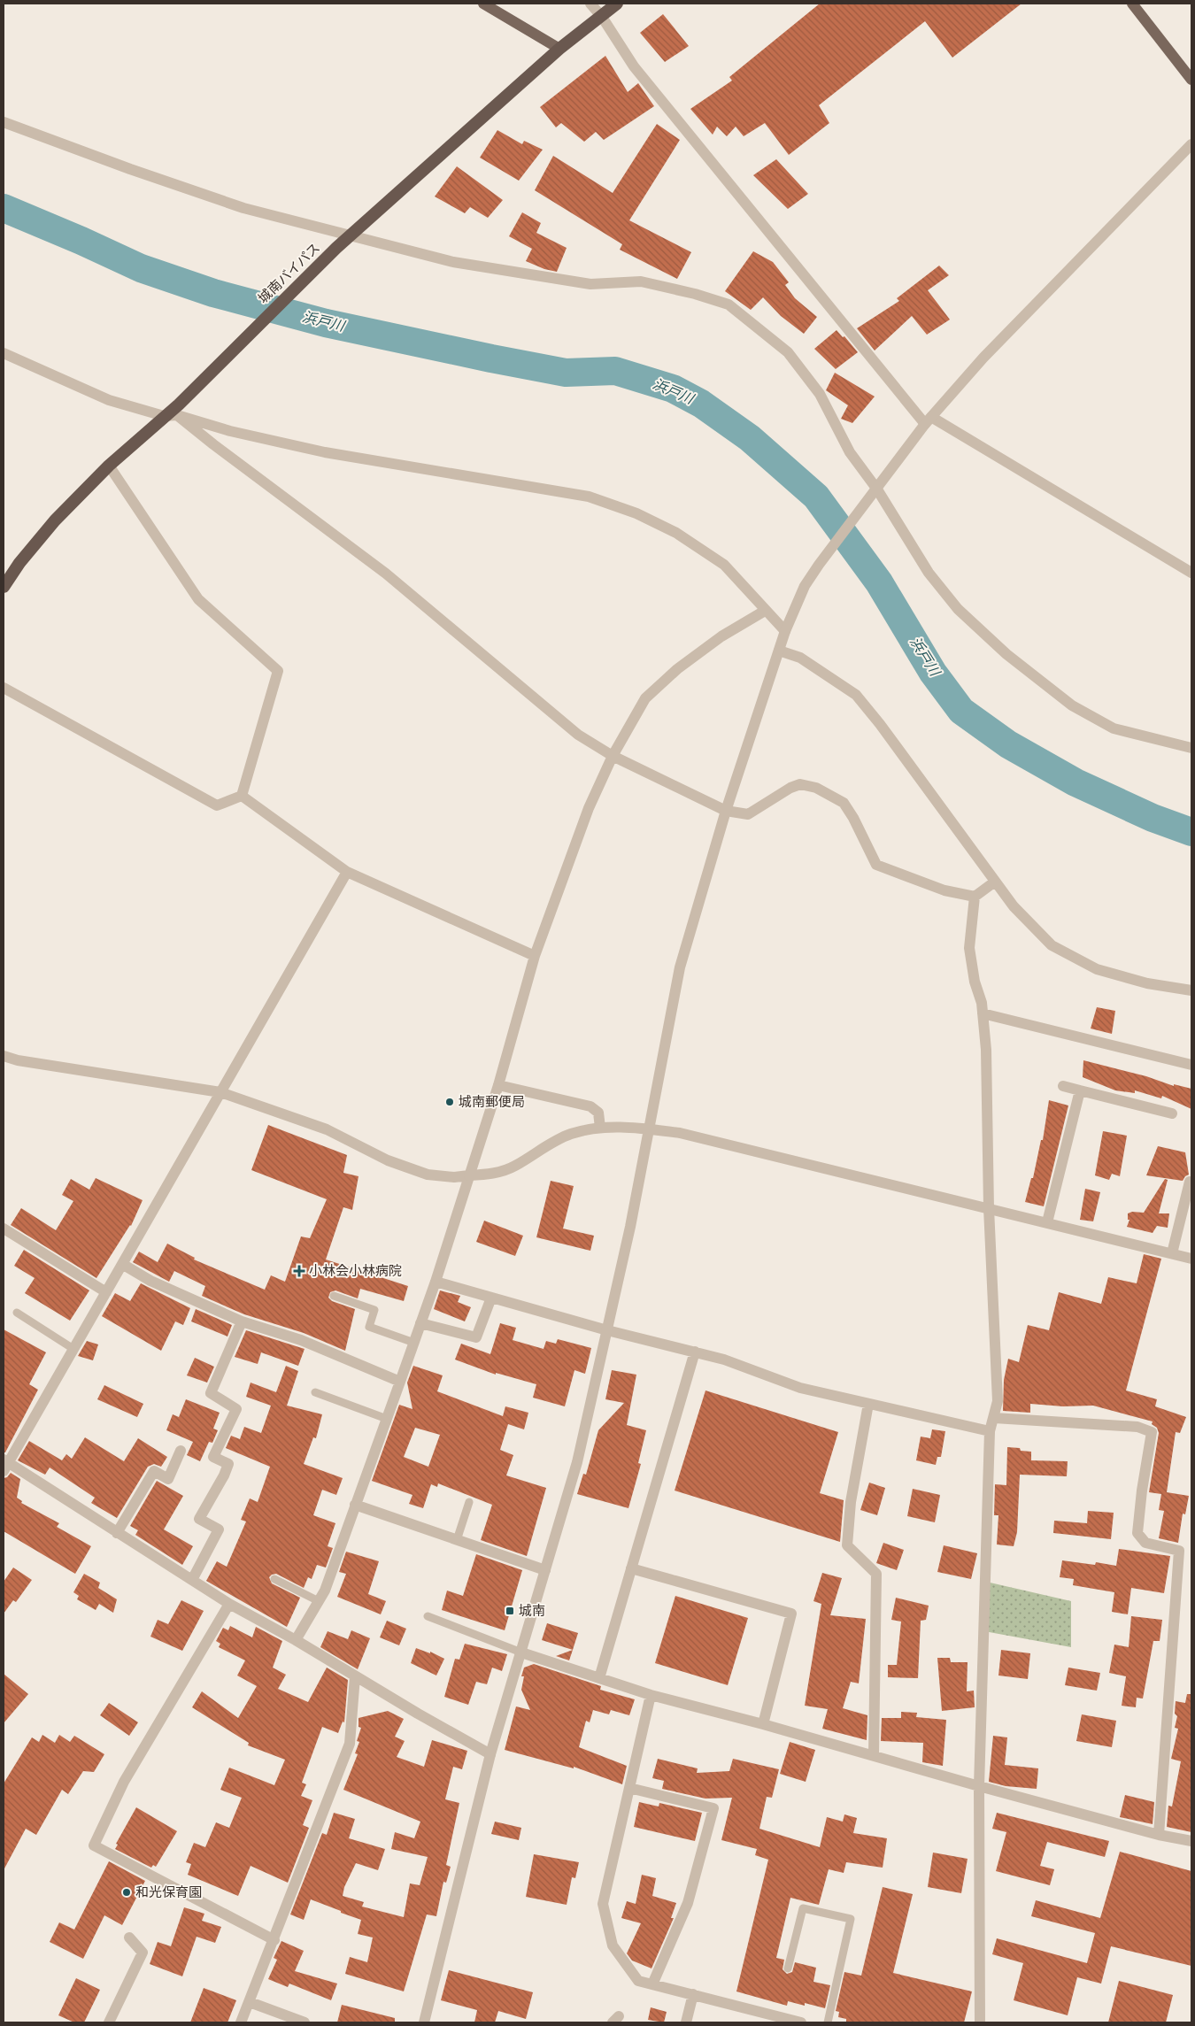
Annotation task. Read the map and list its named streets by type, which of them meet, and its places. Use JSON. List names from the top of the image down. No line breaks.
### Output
{"streets":{"highway":["城南バイパス"]},"water":["浜戸川"],"places":{"other":["城南郵便局","和光保育園"],"health":["小林会小林病院"],"transit":["城南"]}}
